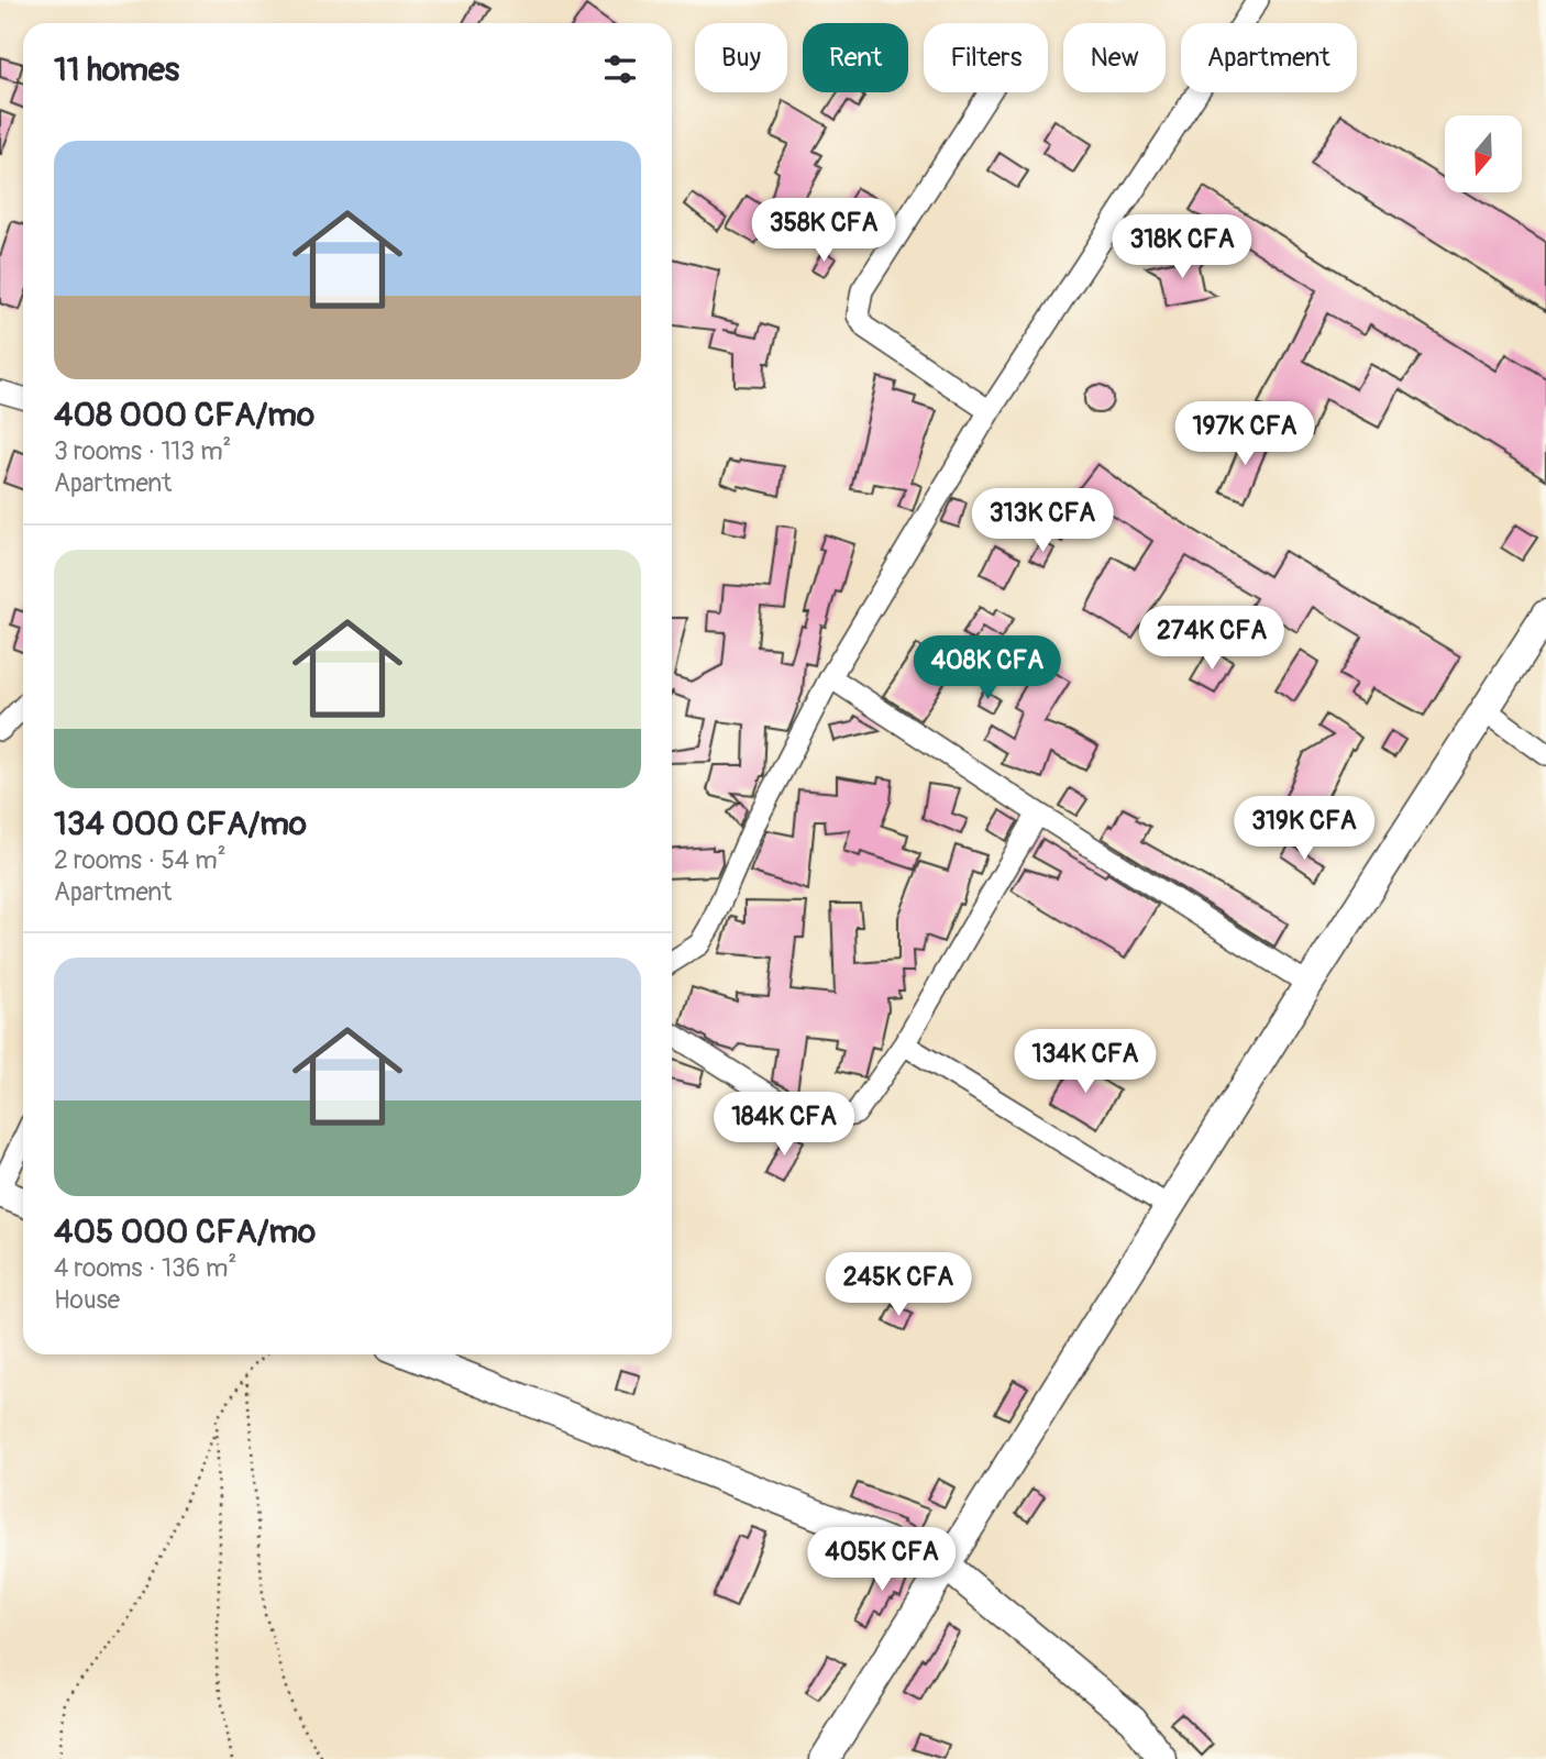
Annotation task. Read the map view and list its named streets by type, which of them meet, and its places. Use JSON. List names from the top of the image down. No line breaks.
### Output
{"north":"bottom","page":{"chip":["Buy","Rent","Filters","New","Apartment"],"heading":"11 homes","list":[{"name":"408 000 CFA/mo","note":"3 rooms · 113 m² · Apartment"},{"name":"134 000 CFA/mo","note":"2 rooms · 54 m² · Apartment"},{"name":"405 000 CFA/mo","note":"4 rooms · 136 m² · House"}],"price":["358K CFA","318K CFA","197K CFA","313K CFA","274K CFA","408K CFA","319K CFA","134K CFA","184K CFA","245K CFA","405K CFA"]}}
